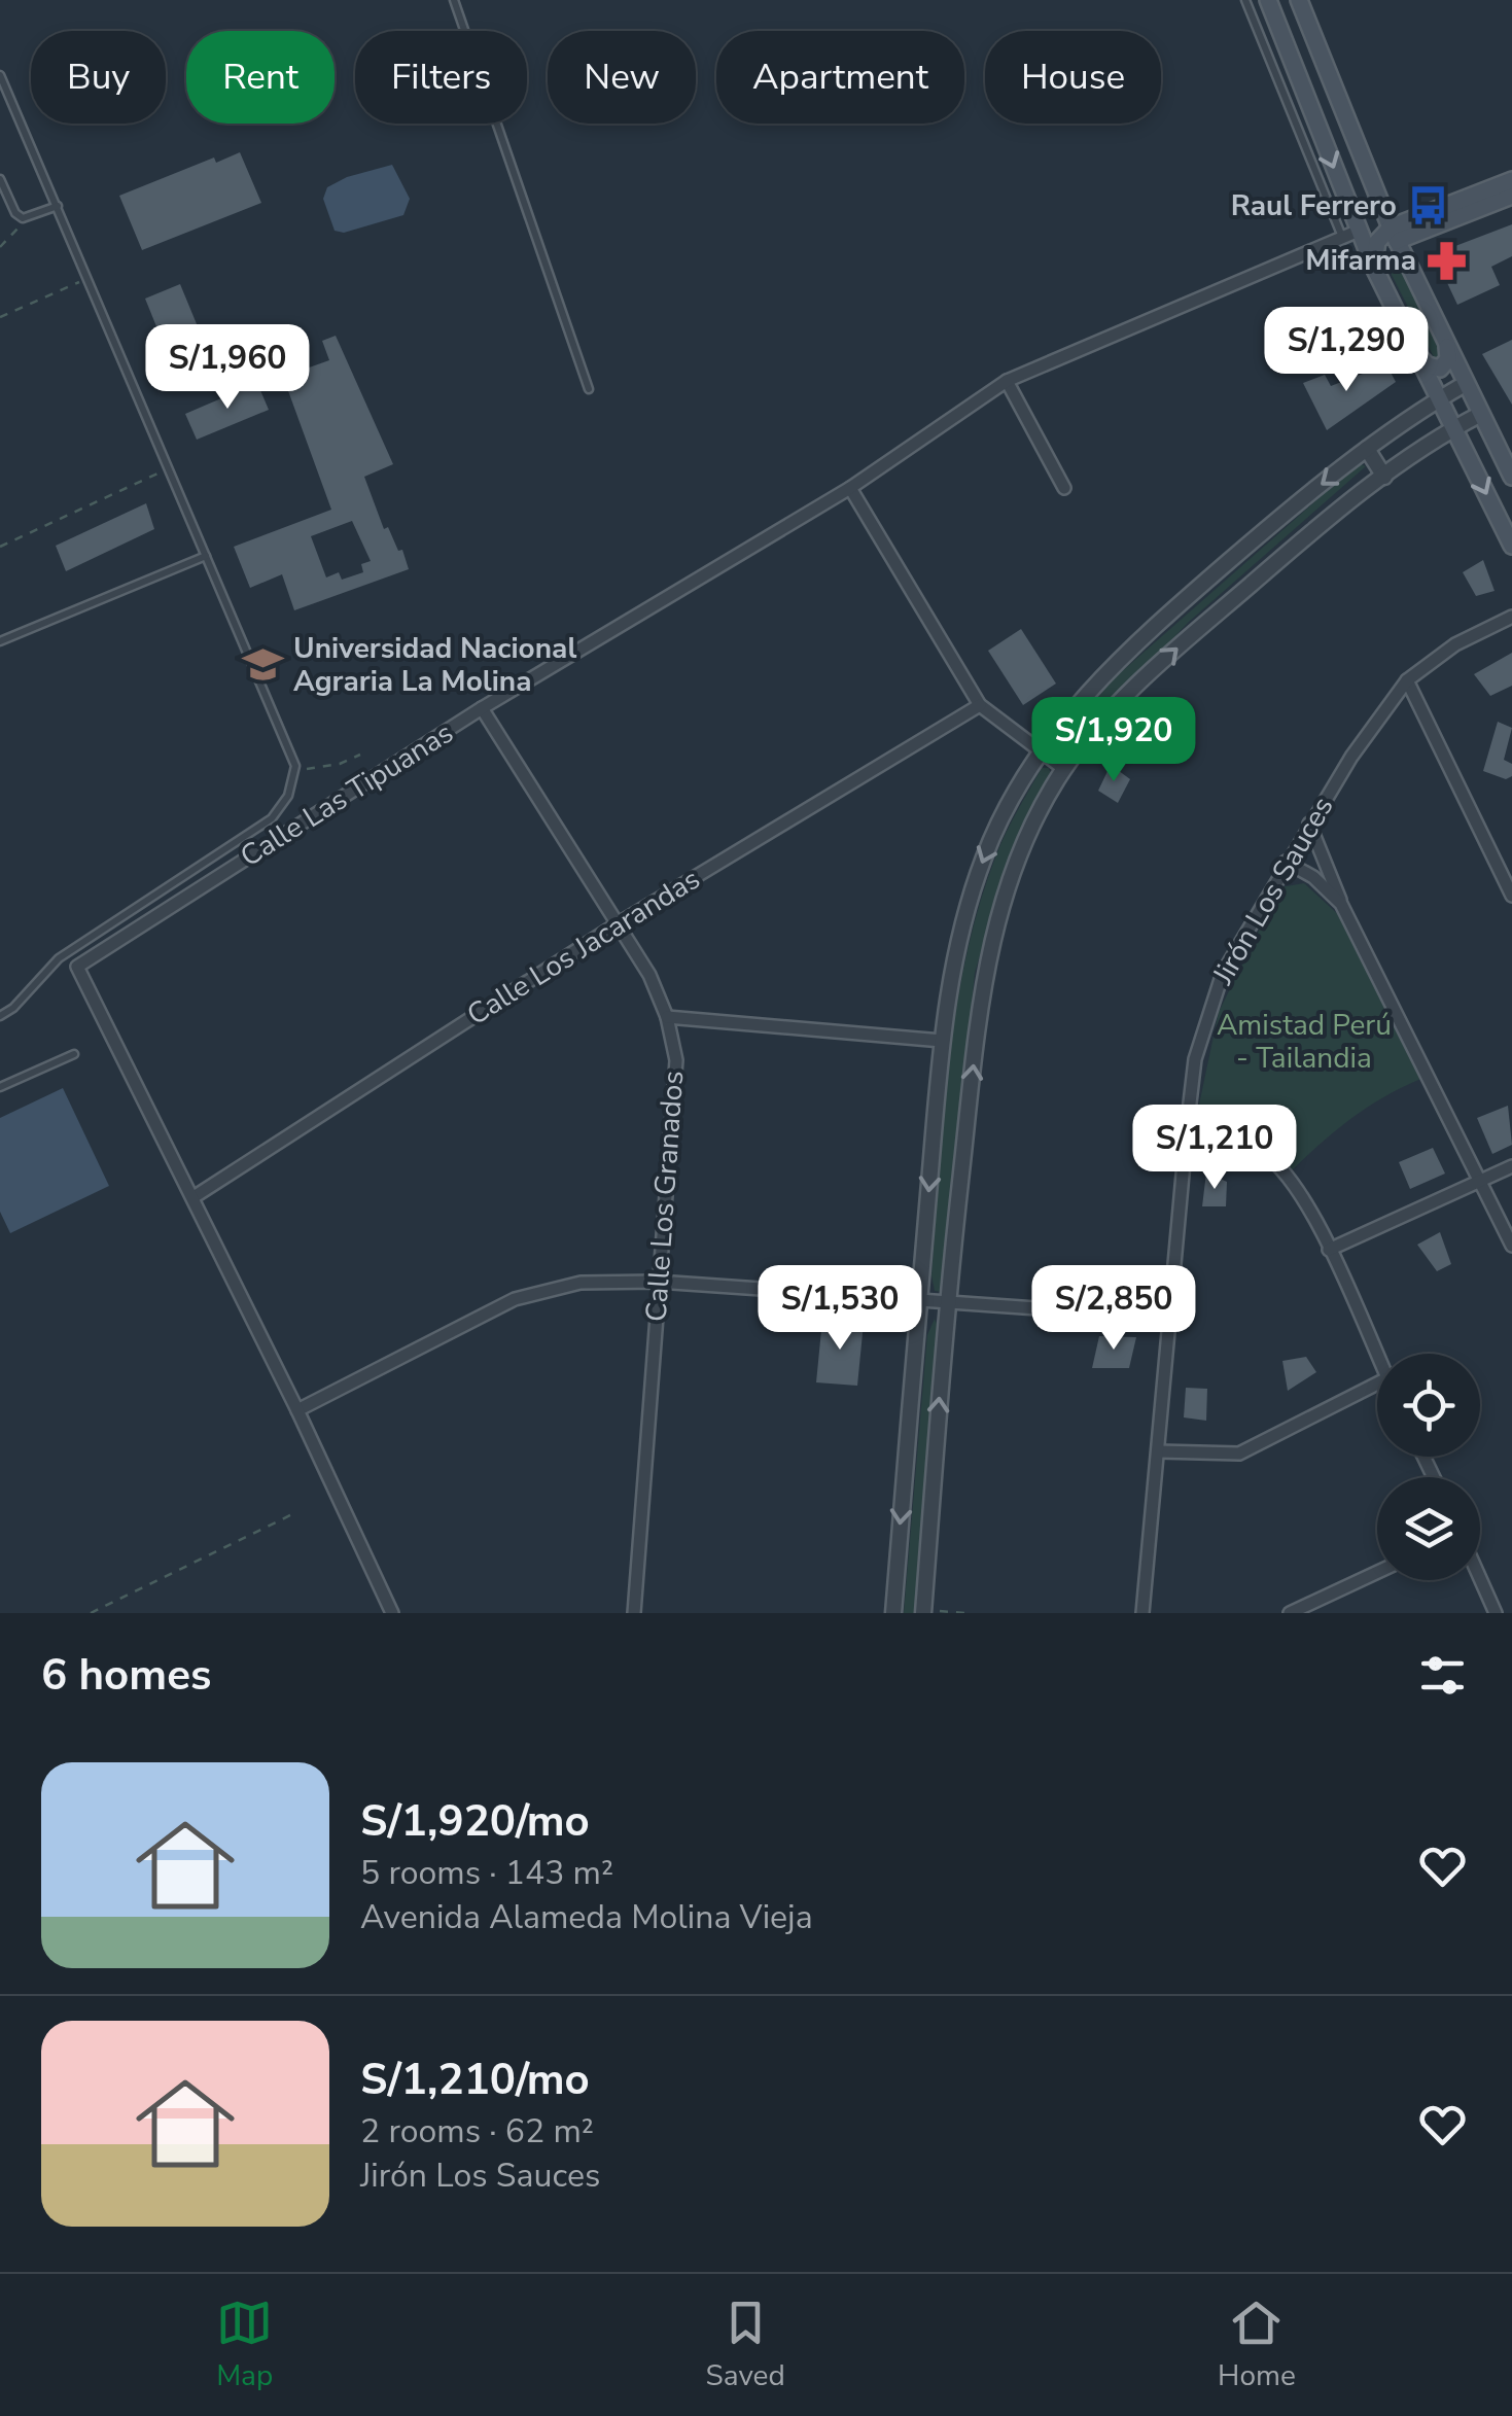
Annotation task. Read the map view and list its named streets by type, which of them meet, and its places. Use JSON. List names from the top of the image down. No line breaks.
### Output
{"streets":{"street":["Calle Las Tipuanas","Jirón Los Sauces","Calle Los Jacarandas","Calle Los Granados"]},"crossings":[["Calle Las Tipuanas","Calle Los Jacarandas"],["Calle Las Tipuanas","Calle Los Granados"],["Calle Los Jacarandas","Calle Los Granados"]],"parks":["Amistad Perú - Tailandia"],"places":{"bus stop":["Raul Ferrero"],"pharmacy":["Mifarma"],"school or university":["Universidad Nacional Agraria La Molina"]},"page":{"chip":["Buy","Rent","Filters","New","Apartment","House"],"price":["S/1,290","S/1,960","S/1,920","S/1,210","S/1,530","S/2,850"],"heading":"6 homes","list":[{"name":"S/1,920/mo","note":"5 rooms · 143 m² · Avenida Alameda Molina Vieja"},{"name":"S/1,210/mo","note":"2 rooms · 62 m² · Jirón Los Sauces"}],"tabs":["Map","Saved","Home"]}}
